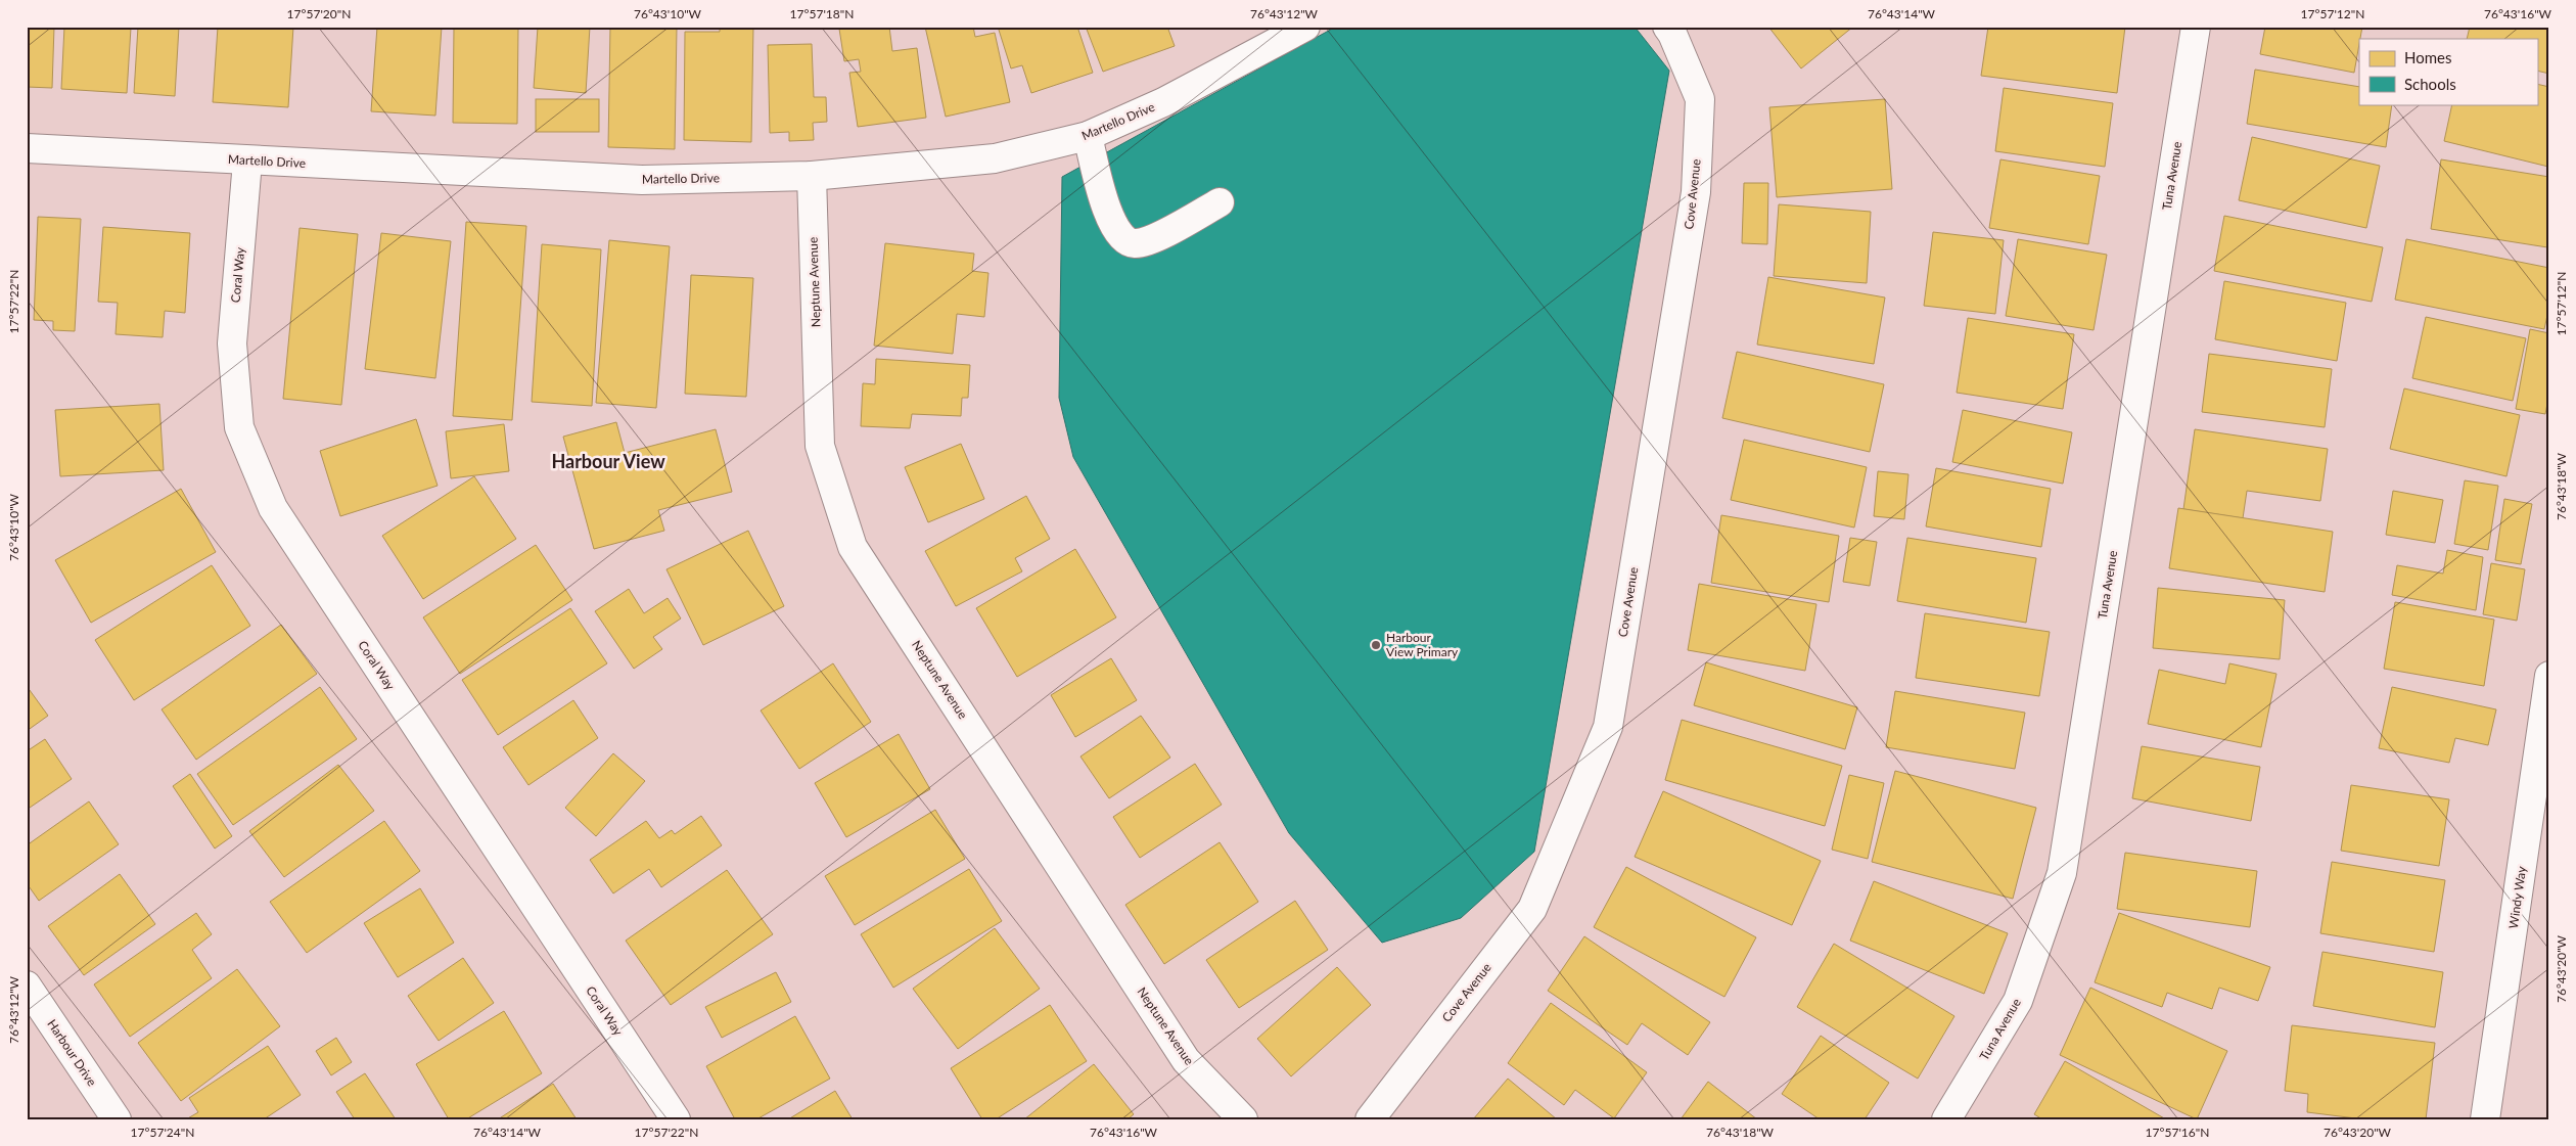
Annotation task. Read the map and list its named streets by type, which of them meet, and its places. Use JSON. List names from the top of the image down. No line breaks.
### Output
{"streets":{"street":["Martello Drive","Tuna Avenue","Cove Avenue","Coral Way","Neptune Avenue","Windy Way","Harbour Drive"]},"crossings":[["Martello Drive","Coral Way"],["Martello Drive","Neptune Avenue"]],"districts":["Harbour View"],"places":["Harbour View Primary"],"legend":["Homes","Schools"],"coordinates":["17°57'20\"N","76°43'10\"W","17°57'18\"N","76°43'12\"W","76°43'14\"W","17°57'12\"N","76°43'16\"W","17°57'22\"N","76°43'18\"W","76°43'20\"W","17°57'24\"N","17°57'16\"N"]}
